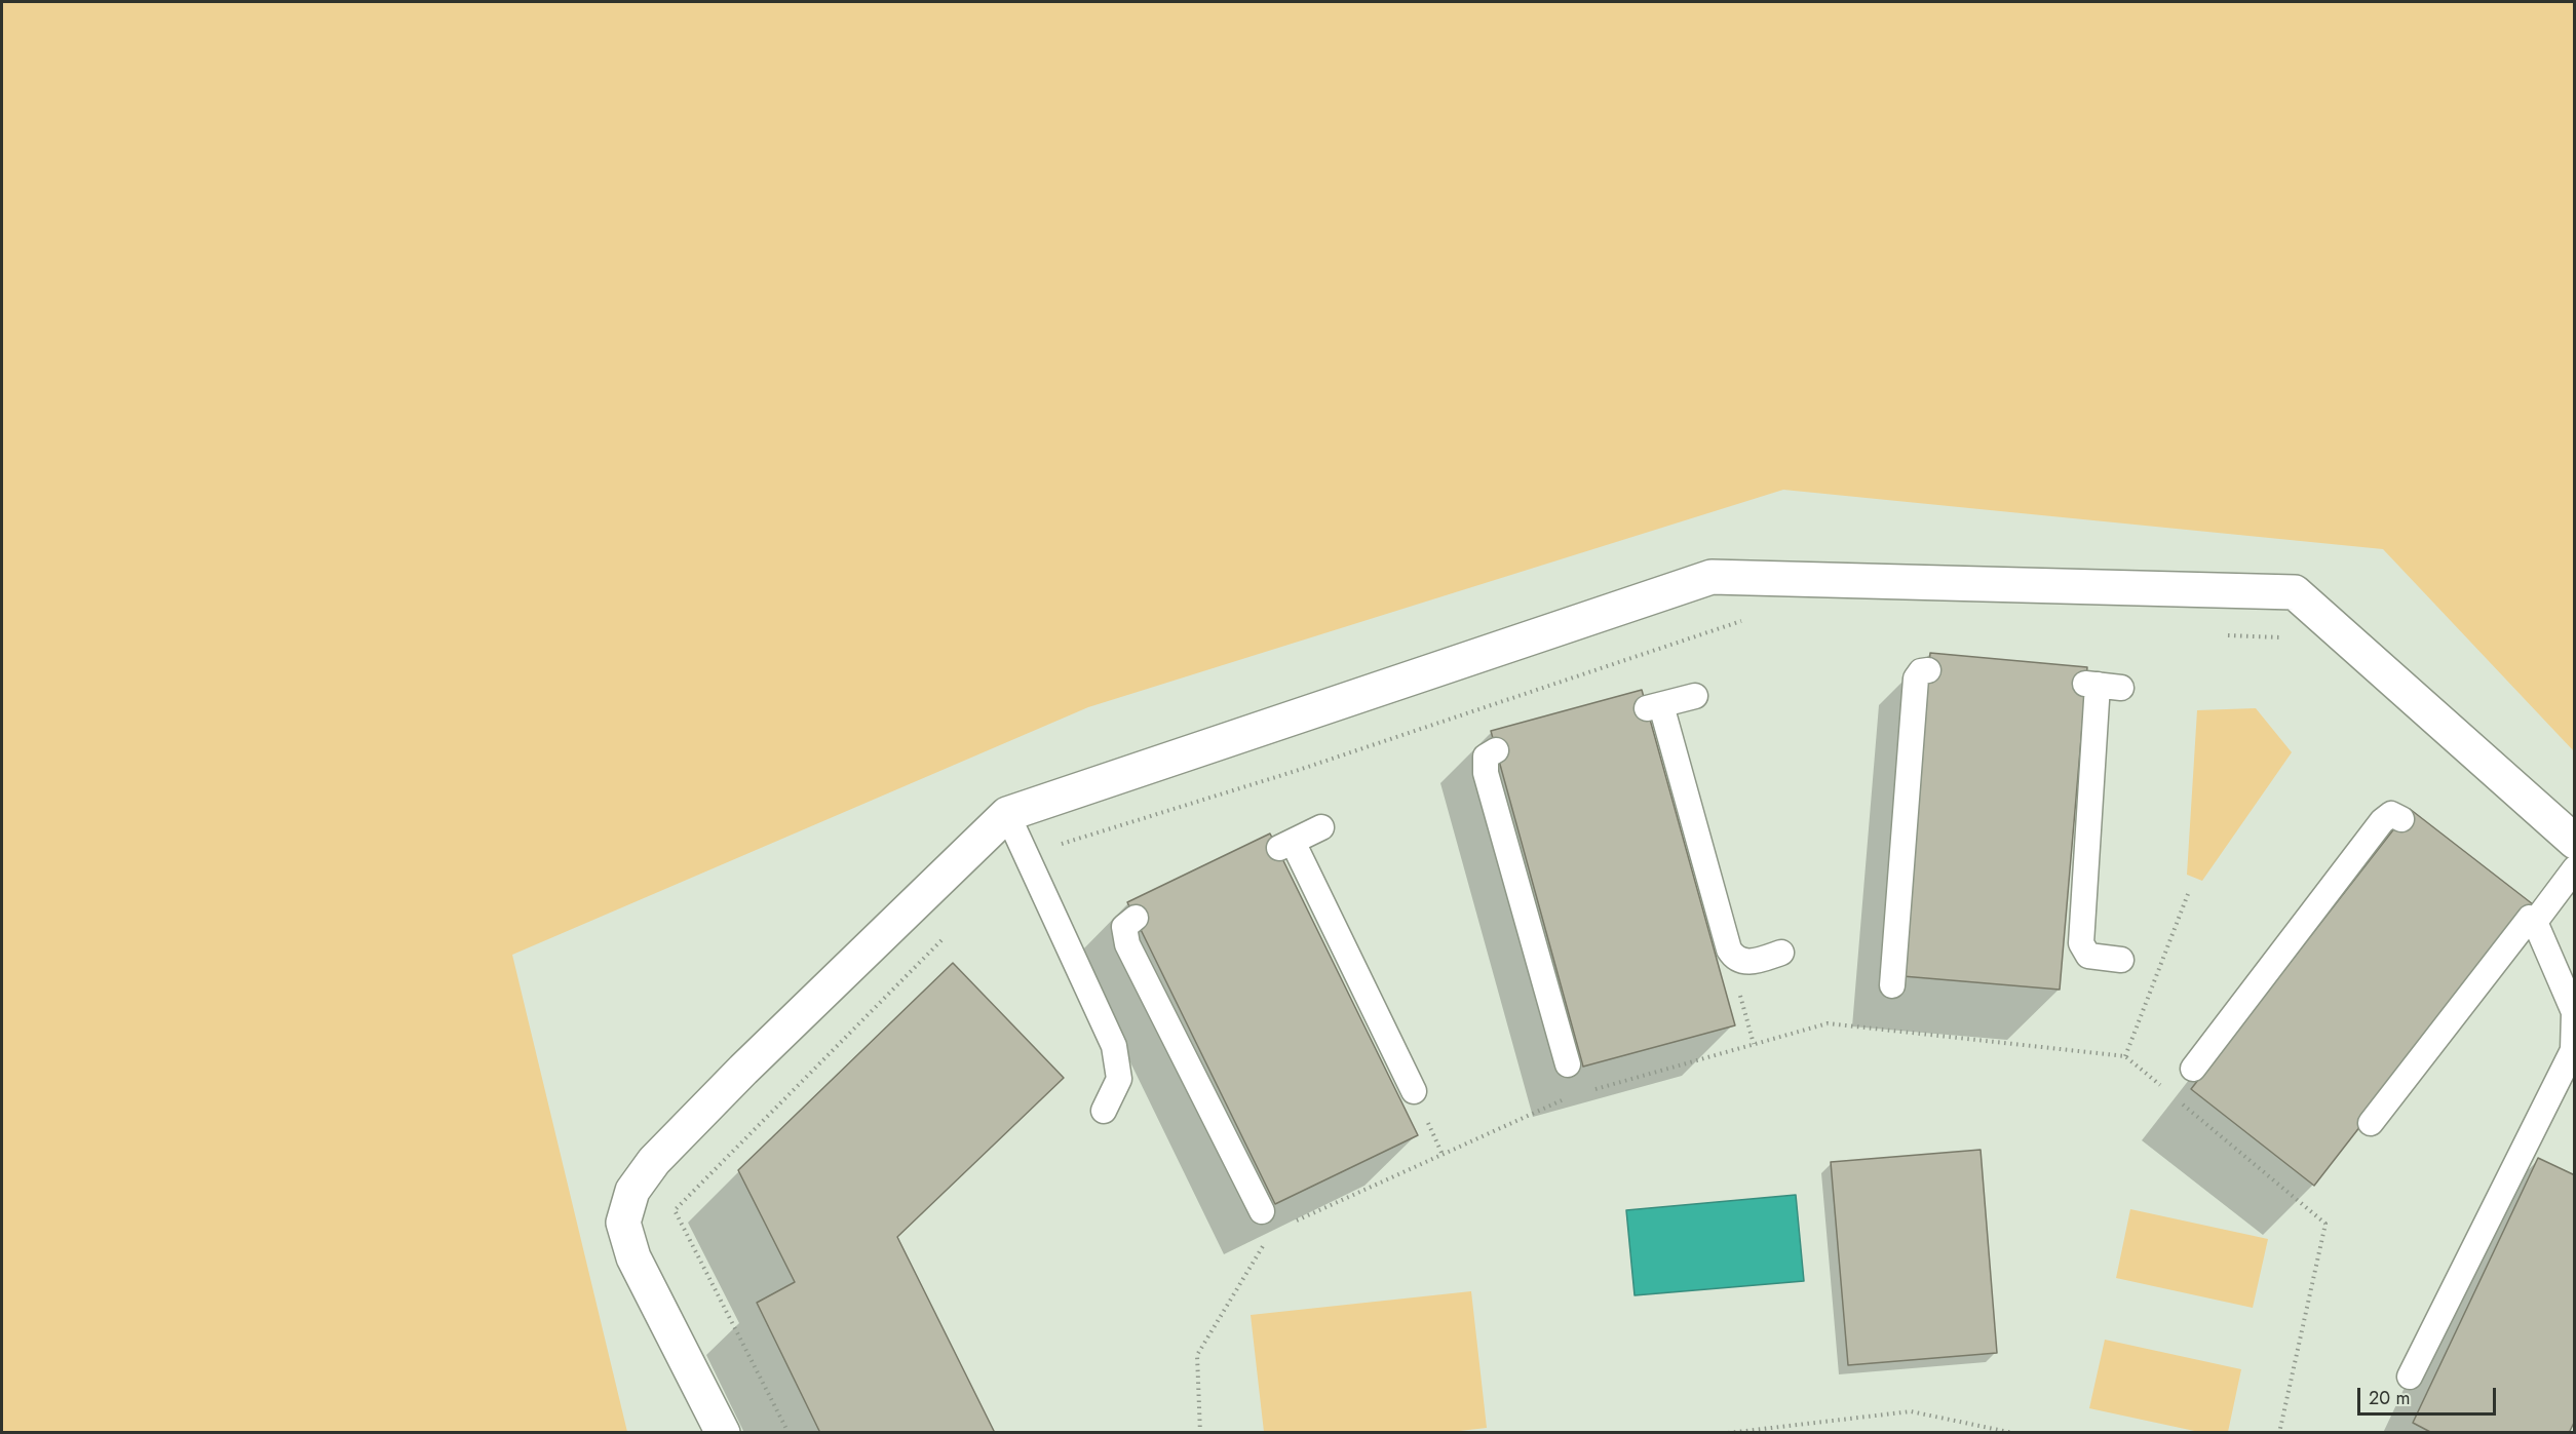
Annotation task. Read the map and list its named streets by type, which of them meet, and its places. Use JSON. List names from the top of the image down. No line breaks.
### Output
{"scale_bar":"20 m"}
